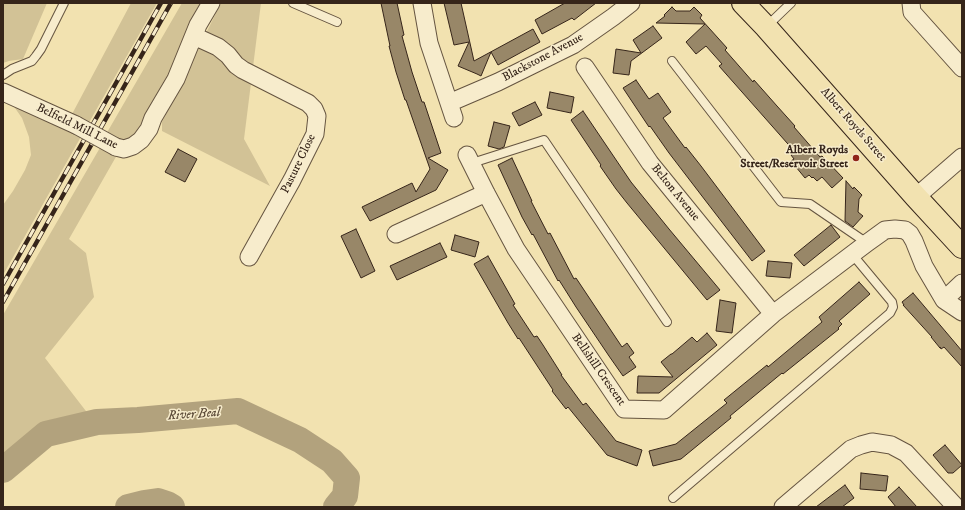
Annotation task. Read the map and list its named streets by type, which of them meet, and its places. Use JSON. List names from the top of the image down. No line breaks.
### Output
{"streets":{"main road":["Albert Royds Street"],"street":["Blackstone Avenue","Belfield Mill Lane","Pasture Close","Belton Avenue","Bellshill Crescent"]},"crossings":[["Belfield Mill Lane","Pasture Close"],["Belton Avenue","Bellshill Crescent"]],"water":["River Beal"],"places":["Albert Royds Street/Reservoir Street"]}
